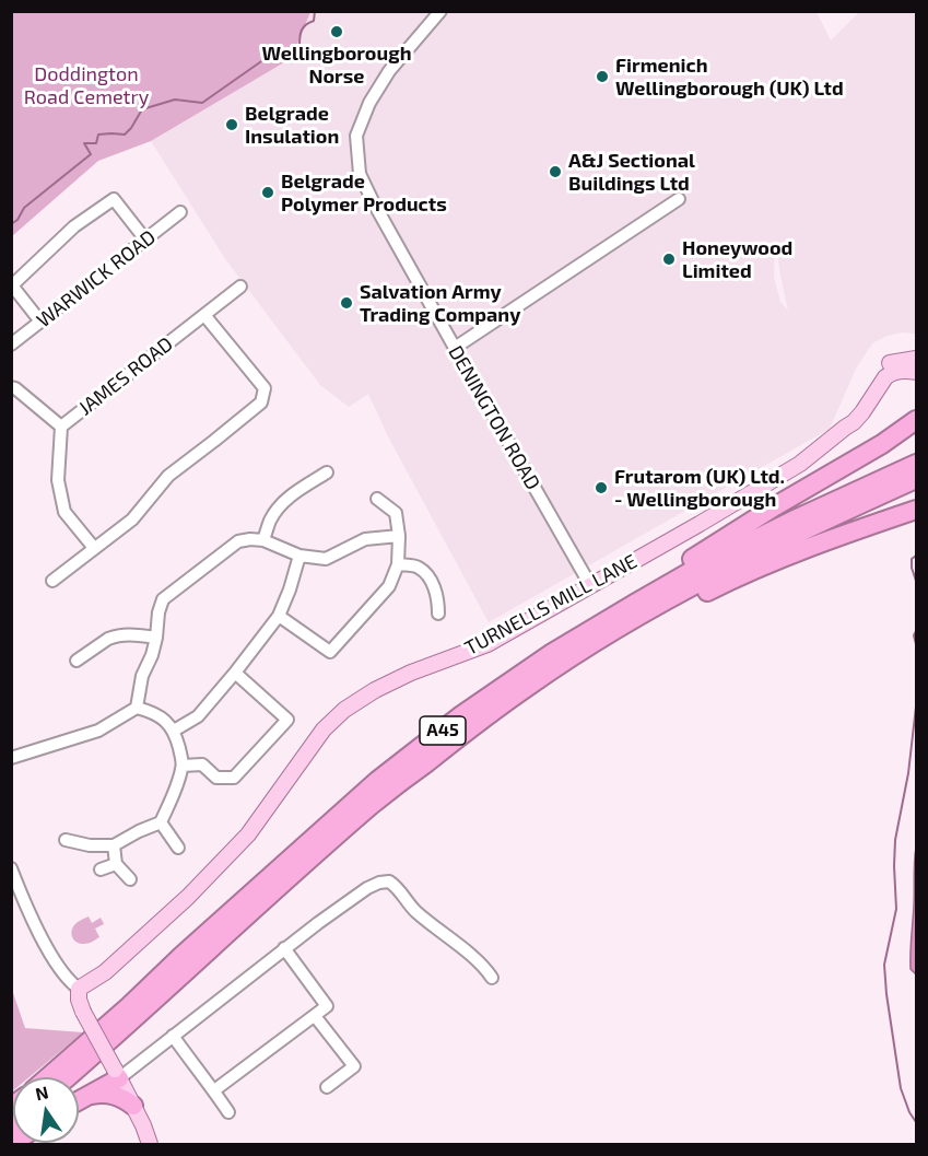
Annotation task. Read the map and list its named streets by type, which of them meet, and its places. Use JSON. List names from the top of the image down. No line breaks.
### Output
{"streets":{"highway":["A45"],"main road":["TURNELLS MILL LANE"],"street":["WARWICK ROAD","JAMES ROAD","DENINGTON ROAD"]},"crossings":[["DENINGTON ROAD","TURNELLS MILL LANE"]],"parks":["Doddington Road Cemetry"],"places":["Wellingborough Norse","Firmenich Wellingborough (UK) Ltd","Belgrade Insulation","A&J Sectional Buildings Ltd","Belgrade Polymer Products","Honeywood Limited","Salvation Army Trading Company","Frutarom (UK) Ltd. - Wellingborough"],"north":"top"}
